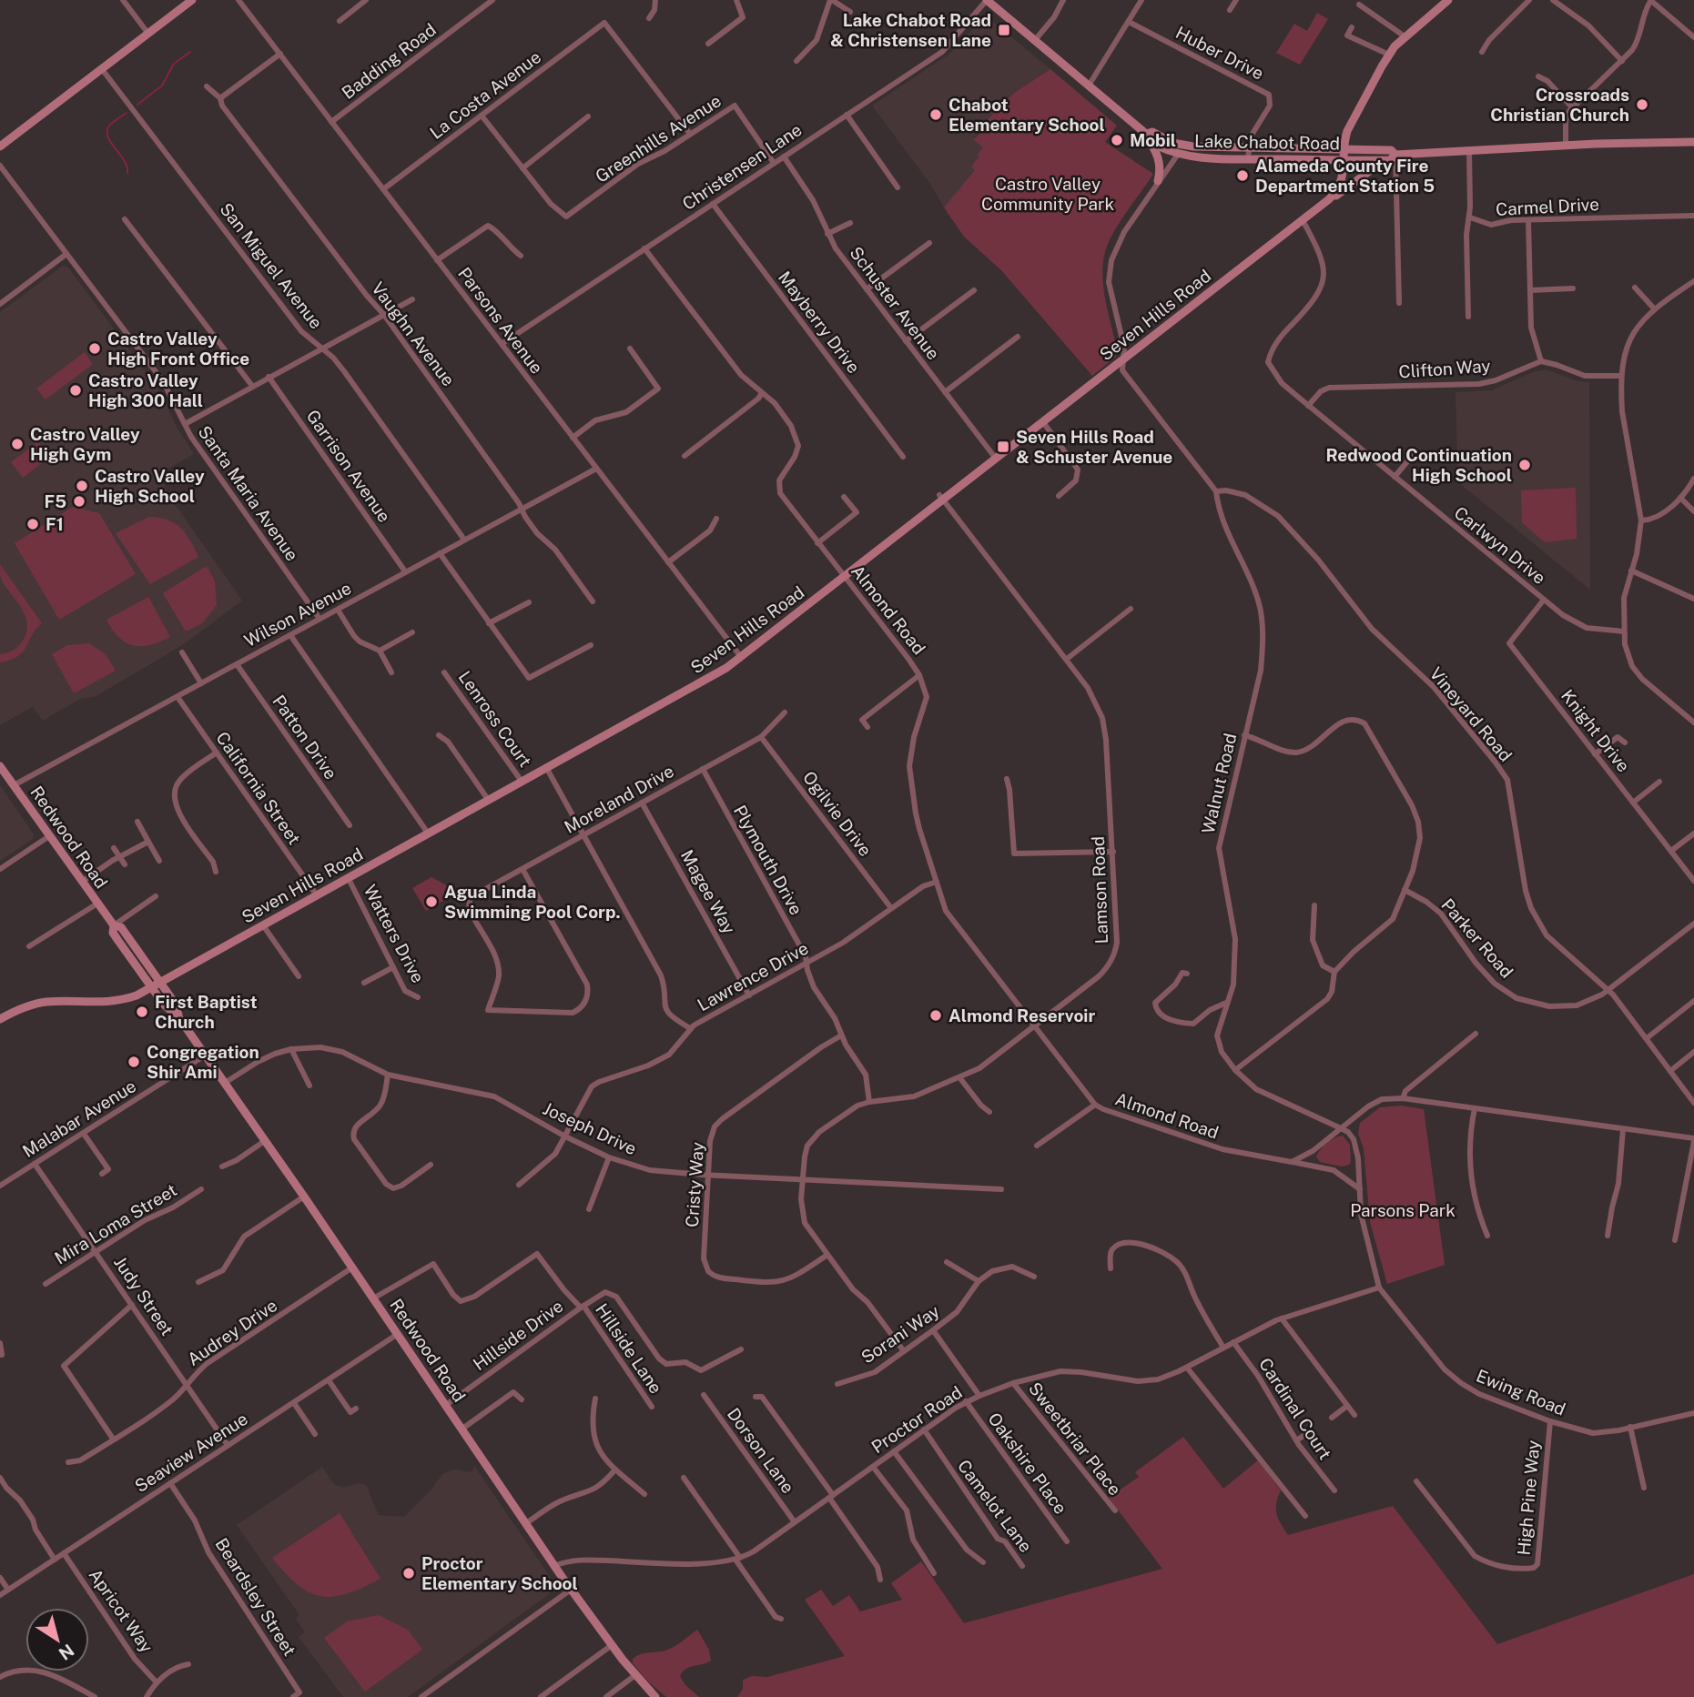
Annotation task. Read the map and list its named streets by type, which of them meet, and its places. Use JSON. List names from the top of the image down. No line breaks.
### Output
{"streets":{"main road":["Lake Chabot Road","Seven Hills Road","Redwood Road"],"street":["Huber Drive","Badding Road","La Costa Avenue","Greenhills Avenue","Christensen Lane","Carmel Drive","San Miguel Avenue","Schuster Avenue","Parsons Avenue","Mayberry Drive","Vaughn Avenue","Clifton Way","Garrison Avenue","Santa Maria Avenue","Carlwyn Drive","Almond Road","Wilson Avenue","Vineyard Road","Lenross Court","Knight Drive","Patton Drive","Walnut Road","California Street","Moreland Drive","Ogilvie Drive","Plymouth Drive","Lamson Road","Magee Way","Watters Drive","Parker Road","Lawrence Drive","Malabar Avenue","Joseph Drive","Cristy Way","Mira Loma Street","Judy Street","Audrey Drive","Sorani Way","Hillside Drive","Hillside Lane","Ewing Road","Cardinal Court","Proctor Road","Sweetbriar Place","Dorson Lane","Seaview Avenue","Oakshire Place","High Pine Way","Camelot Lane","Beardsley Street","Apricot Way"]},"crossings":[["Huber Drive","Lake Chabot Road"],["Badding Road","Parsons Avenue"],["La Costa Avenue","Greenhills Avenue"],["La Costa Avenue","Parsons Avenue"],["Greenhills Avenue","Christensen Lane"],["Lake Chabot Road","Christensen Lane"],["Lake Chabot Road","Carmel Drive"],["Lake Chabot Road","Seven Hills Road"],["Christensen Lane","Schuster Avenue"],["Christensen Lane","Parsons Avenue"],["Christensen Lane","Mayberry Drive"],["Christensen Lane","Almond Road"],["San Miguel Avenue","Wilson Avenue"],["Schuster Avenue","Seven Hills Road"],["Seven Hills Road","Parsons Avenue"],["Seven Hills Road","Carlwyn Drive"],["Seven Hills Road","Almond Road"],["Seven Hills Road","Lenross Court"],["Seven Hills Road","Walnut Road"],["Seven Hills Road","California Street"],["Seven Hills Road","Redwood Road"],["Seven Hills Road","Lamson Road"],["Seven Hills Road","Watters Drive"],["Parsons Avenue","Wilson Avenue"],["Vaughn Avenue","Wilson Avenue"],["Clifton Way","Carlwyn Drive"],["Garrison Avenue","Wilson Avenue"],["Santa Maria Avenue","Wilson Avenue"],["Carlwyn Drive","Knight Drive"],["Almond Road","Lamson Road"],["Almond Road","Lawrence Drive"],["Wilson Avenue","Patton Drive"],["Wilson Avenue","California Street"],["Wilson Avenue","Redwood Road"],["Vineyard Road","Walnut Road"],["Vineyard Road","Parker Road"],["Moreland Drive","Ogilvie Drive"],["Moreland Drive","Plymouth Drive"],["Moreland Drive","Magee Way"],["Ogilvie Drive","Lawrence Drive"],["Redwood Road","Malabar Avenue"],["Redwood Road","Joseph Drive"],["Redwood Road","Audrey Drive"],["Redwood Road","Hillside Drive"],["Redwood Road","Hillside Lane"],["Redwood Road","Proctor Road"],["Redwood Road","Seaview Avenue"],["Plymouth Drive","Lamson Road"],["Plymouth Drive","Lawrence Drive"],["Plymouth Drive","Cristy Way"],["Lamson Road","Joseph Drive"],["Lamson Road","Cristy Way"],["Lamson Road","Sorani Way"],["Magee Way","Lawrence Drive"],["Lawrence Drive","Joseph Drive"],["Malabar Avenue","Judy Street"],["Joseph Drive","Cristy Way"],["Mira Loma Street","Judy Street"],["Judy Street","Audrey Drive"],["Judy Street","Seaview Avenue"],["Hillside Drive","Hillside Lane"],["Ewing Road","Proctor Road"],["Ewing Road","High Pine Way"],["Cardinal Court","Proctor Road"],["Proctor Road","Sweetbriar Place"],["Proctor Road","Dorson Lane"],["Proctor Road","Oakshire Place"],["Proctor Road","Camelot Lane"],["Seaview Avenue","Beardsley Street"],["Seaview Avenue","Apricot Way"]],"parks":["Castro Valley Community Park","Parsons Park"],"places":{"transit":["Lake Chabot Road & Christensen Lane","Seven Hills Road & Schuster Avenue"],"other":["Crossroads Christian Church","Chabot Elementary School","Mobil","Alameda County Fire Department Station 5","Castro Valley High Front Office","Castro Valley High 300 Hall","Castro Valley High Gym","Redwood Continuation High School","Castro Valley High School","F5","F1","Agua Linda Swimming Pool Corp.","First Baptist Church","Almond Reservoir","Congregation Shir Ami","Proctor Elementary School"]},"north":"bottom right"}
